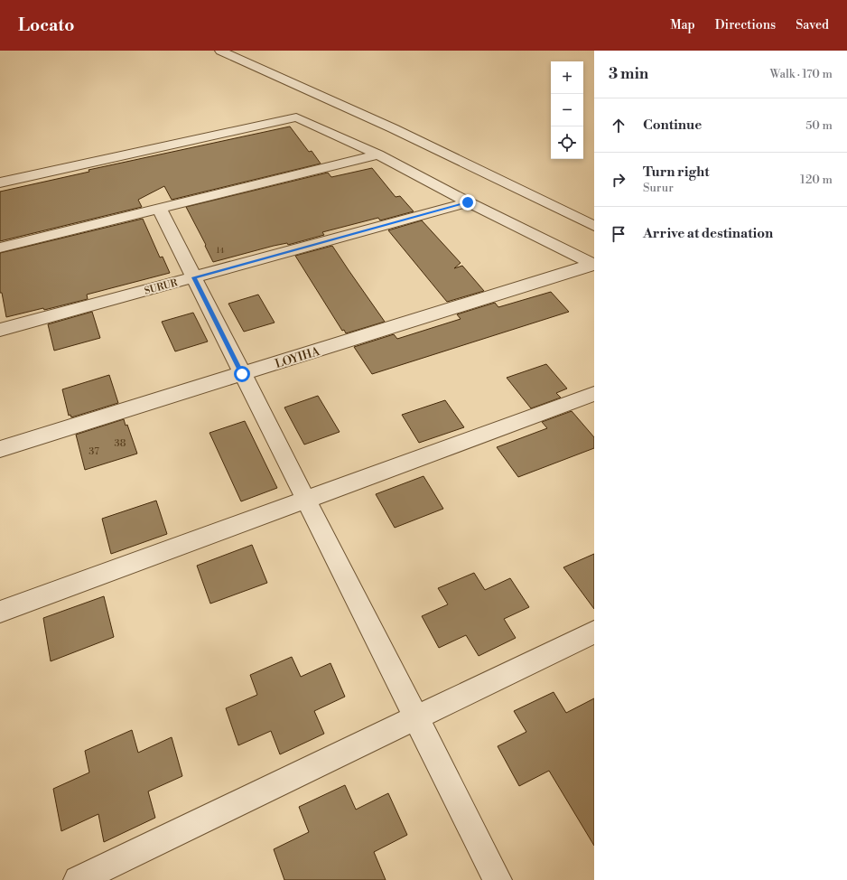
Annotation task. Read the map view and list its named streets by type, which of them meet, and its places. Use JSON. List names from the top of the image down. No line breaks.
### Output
{"streets":{"street":["SURUR","LOYIHA"]},"house_numbers":["14","38","37"],"page":{"header":"Locato","nav":["Map","Directions","Saved"],"heading":["3 min","Walk · 170 m"],"map_buttons":["+","−"],"list":[["Continue","50 m"],["Turn right","Surur","120 m"],"Arrive at destination"]}}
